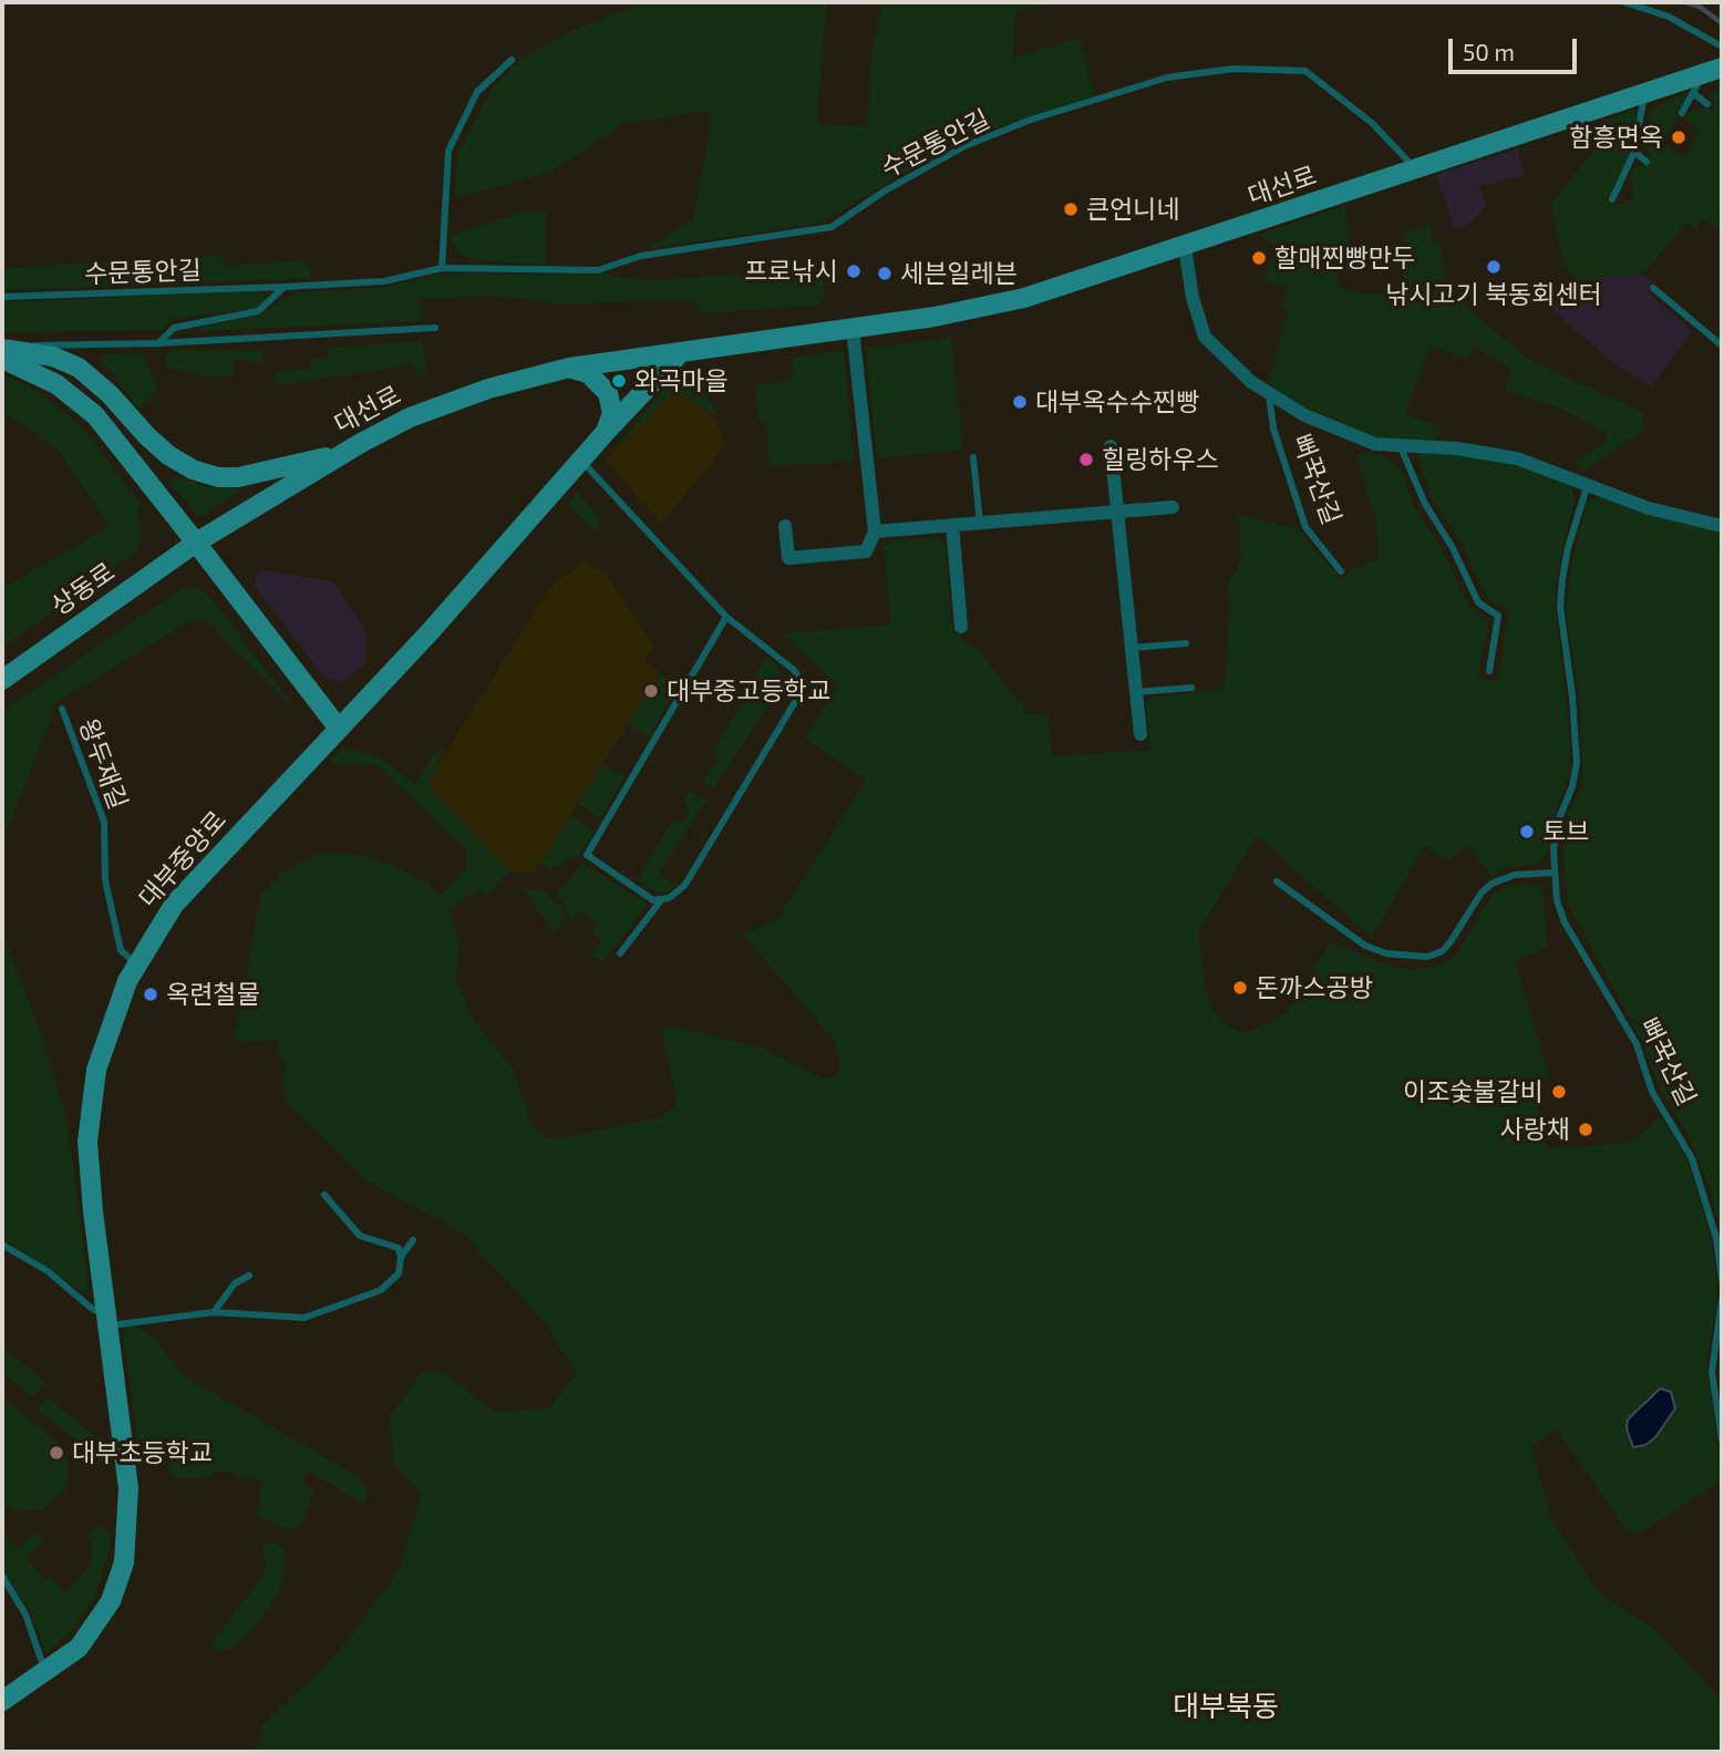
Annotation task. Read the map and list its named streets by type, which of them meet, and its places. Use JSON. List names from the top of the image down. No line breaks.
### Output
{"streets":{"street":["대선로","뻐꾹산길","상동로","대부중앙로"],"lane":["수문통안길","왕두재길"]},"crossings":[["수문통안길","대선로"],["대선로","뻐꾹산길"],["대선로","상동로"],["대선로","대부중앙로"],["왕두재길","대부중앙로"]],"districts":["대부북동"],"places":["함흥면옥","큰언니네","할매찐빵만두","낚시고기 북동회센터","프로낚시","세븐일레븐","와곡마을","대부옥수수찐빵","힐링하우스","대부중고등학교","토브","돈까스공방","옥련철물","이조숯불갈비","사랑채","대부초등학교"],"scale_bar":"50 m"}
